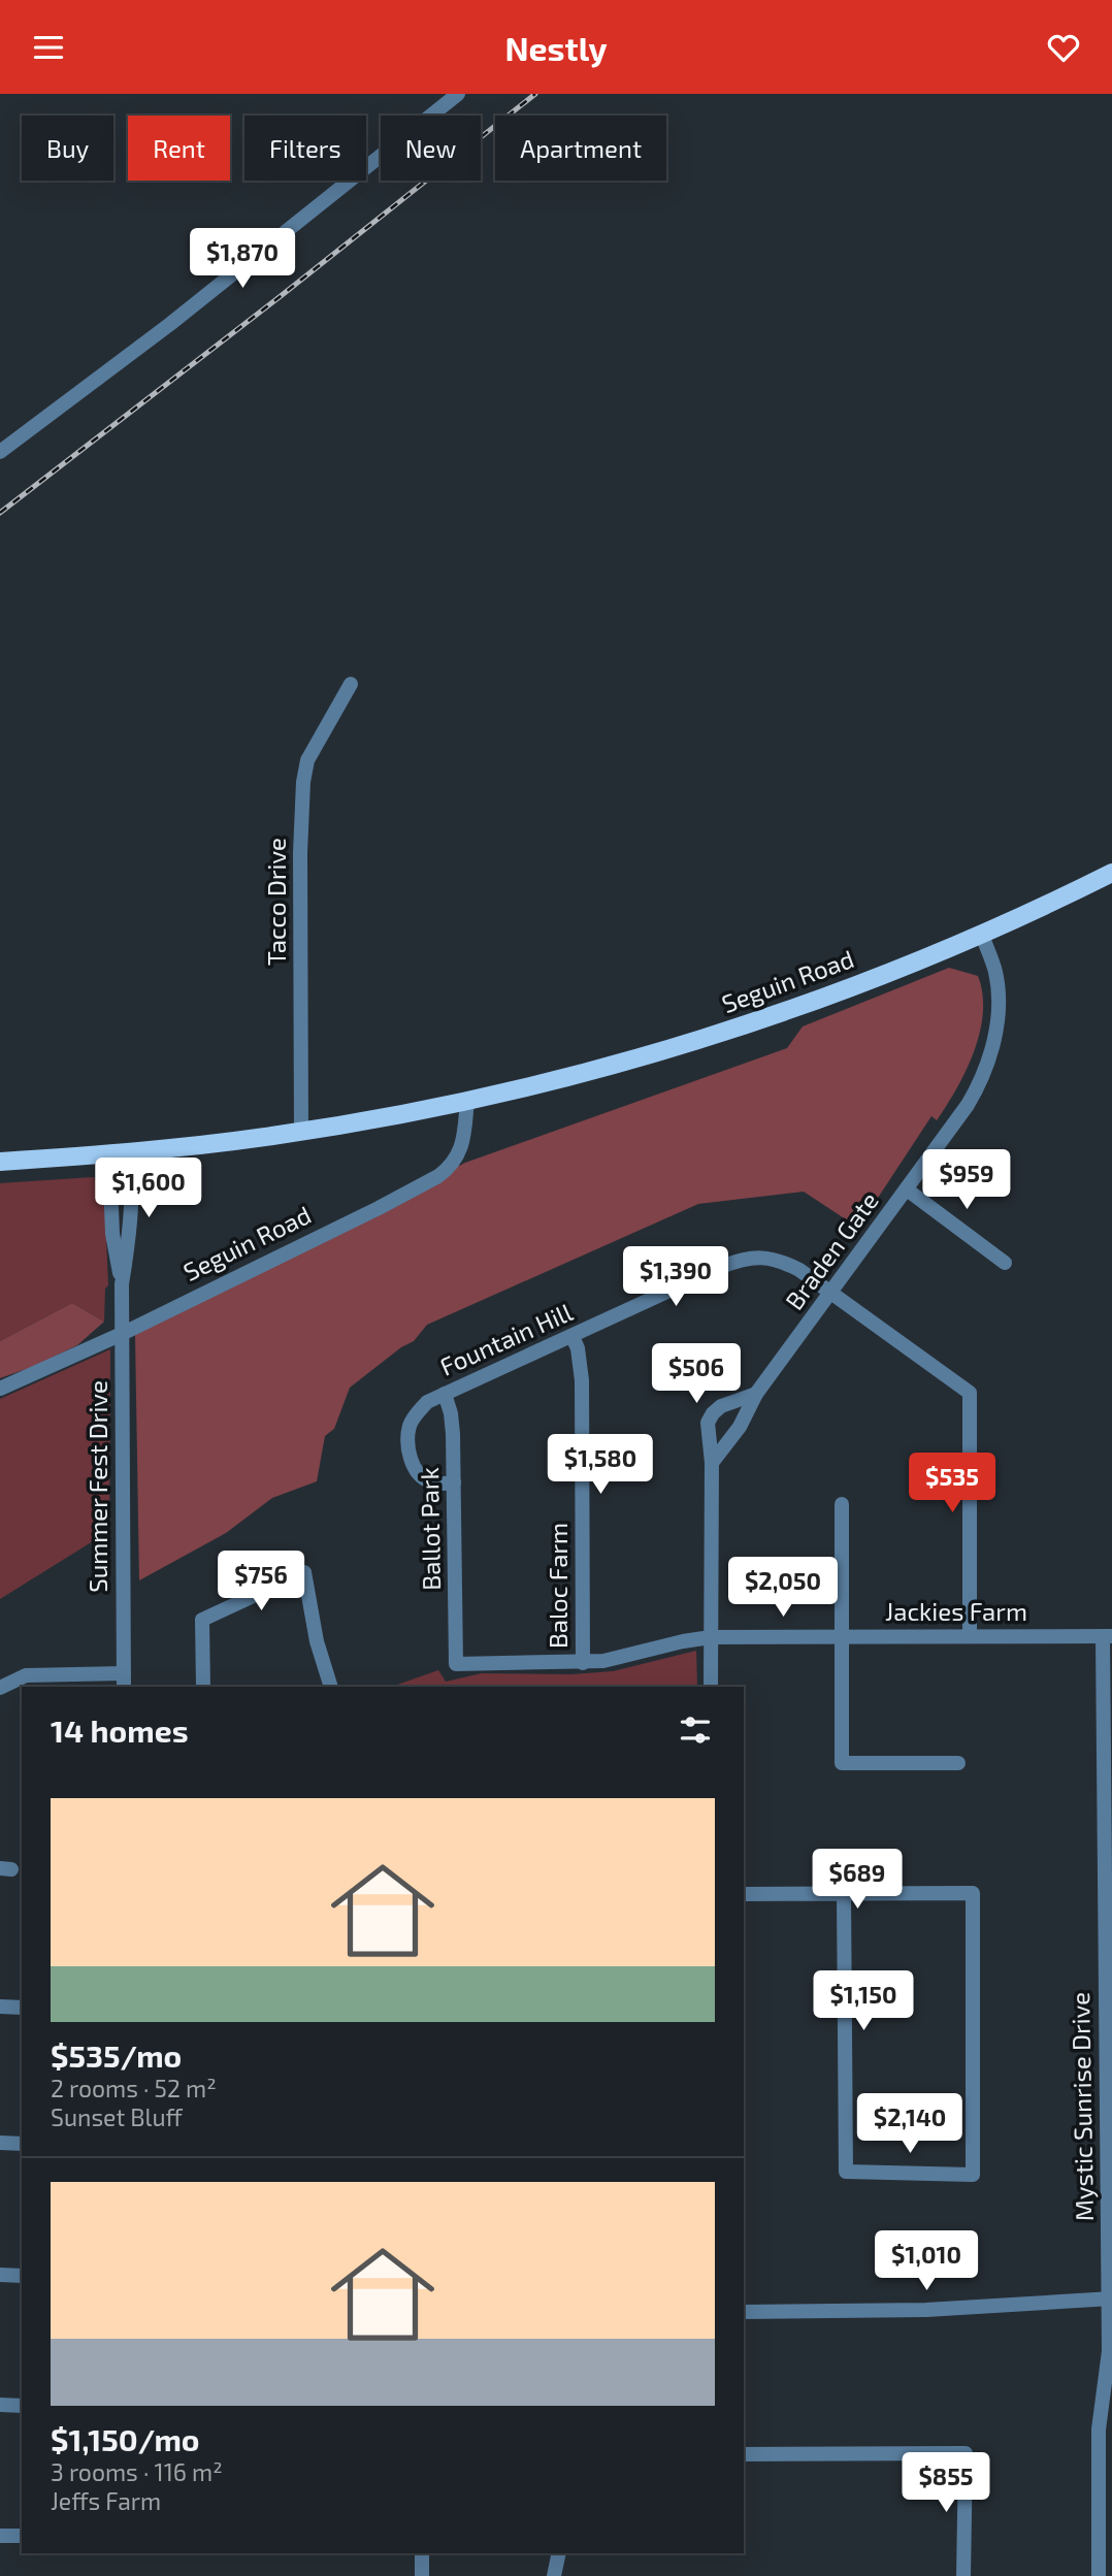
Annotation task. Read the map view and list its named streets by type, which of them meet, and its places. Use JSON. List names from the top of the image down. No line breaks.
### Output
{"streets":{"main road":["Seguin Road"],"street":["Tacco Drive","Braden Gate","Fountain Hill","Summer Fest Drive","Ballot Park","Baloc Farm","Jackies Farm","Mystic Sunrise Drive"]},"crossings":[["Tacco Drive","Seguin Road"],["Seguin Road","Braden Gate"],["Seguin Road","Summer Fest Drive"],["Braden Gate","Fountain Hill"],["Fountain Hill","Ballot Park"],["Fountain Hill","Baloc Farm"],["Fountain Hill","Jackies Farm"],["Ballot Park","Jackies Farm"],["Baloc Farm","Jackies Farm"],["Jackies Farm","Mystic Sunrise Drive"]],"page":{"header":"Nestly","chip":["Buy","Rent","Filters","New","Apartment"],"price":["$1,870","$959","$1,600","$1,390","$506","$1,580","$535","$756","$2,050","$689","$1,150","$2,140","$1,010","$855"],"heading":"14 homes","list":[{"name":"$535/mo","note":"2 rooms · 52 m² · Sunset Bluff"},{"name":"$1,150/mo","note":"3 rooms · 116 m² · Jeffs Farm"}]}}
